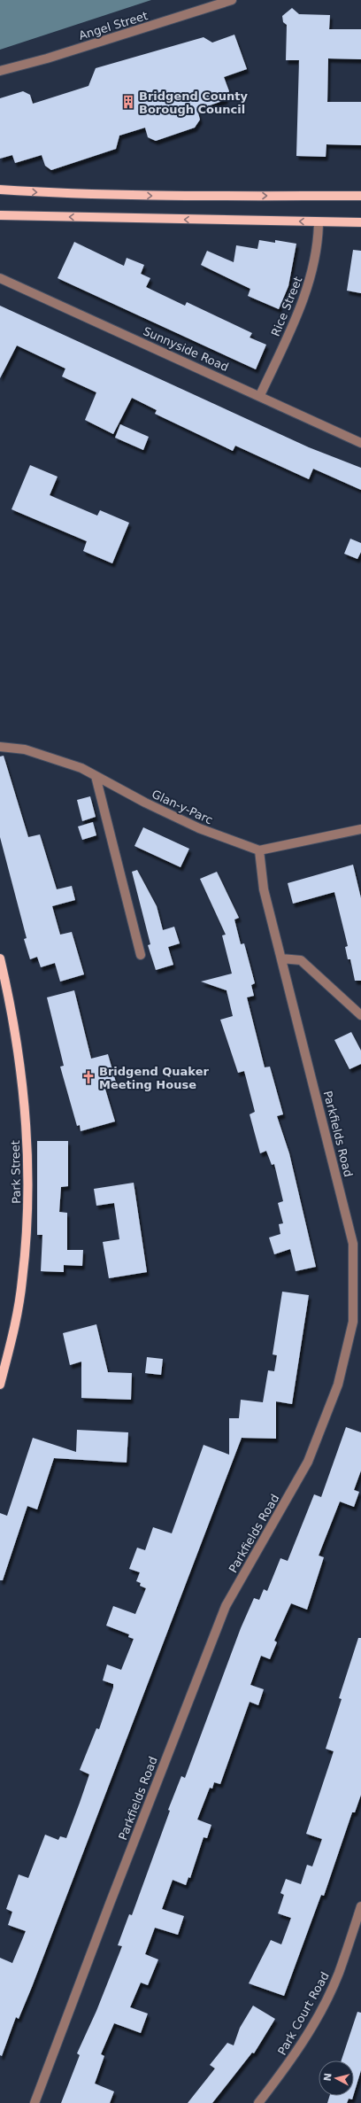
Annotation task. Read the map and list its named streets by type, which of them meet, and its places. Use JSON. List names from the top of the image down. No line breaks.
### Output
{"streets":{"main road":["Park Street"],"street":["Angel Street","Rice Street","Sunnyside Road","Glan-y-Parc","Parkfields Road","Park Court Road"]},"crossings":[["Rice Street","Sunnyside Road"],["Glan-y-Parc","Parkfields Road"]],"places":{"building":["Bridgend County Borough Council"],"church":["Bridgend Quaker Meeting House"]},"north":"left"}
